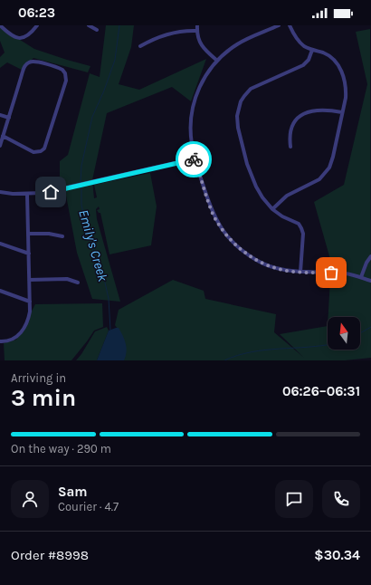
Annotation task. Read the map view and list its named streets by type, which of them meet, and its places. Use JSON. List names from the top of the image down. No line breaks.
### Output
{"water":["Emily's Creek"],"north":"top","page":{"status":"06:23","heading":["3 min","Arriving in","06:26–06:31"],"panel":["Sam","Courier · 4.7","Order #8998","$30.34"],"bar":"On the way · 290 m"}}
